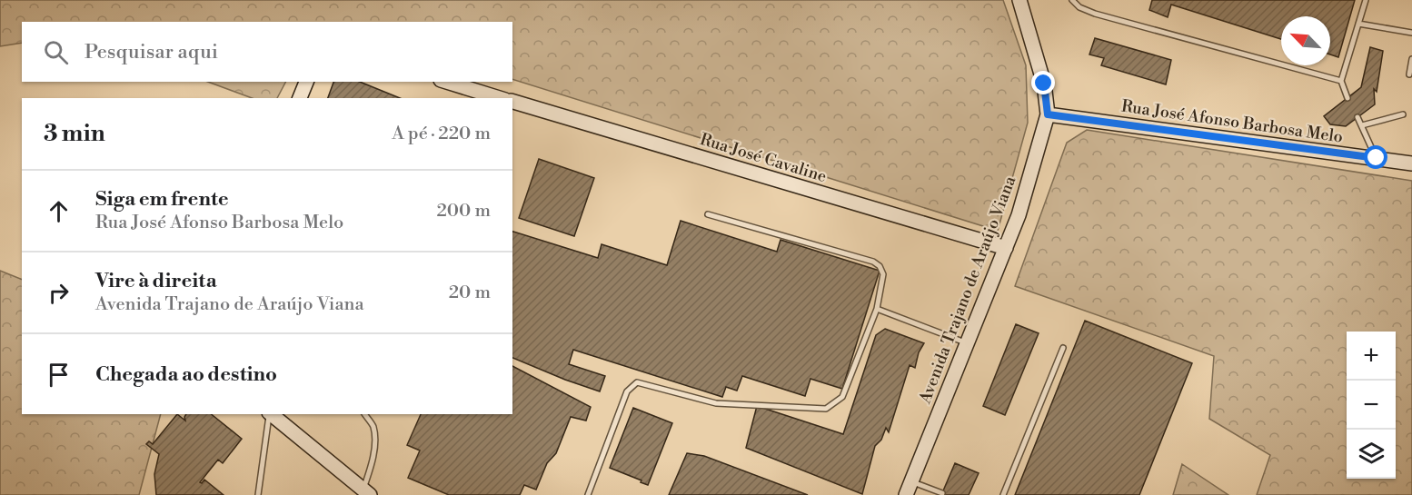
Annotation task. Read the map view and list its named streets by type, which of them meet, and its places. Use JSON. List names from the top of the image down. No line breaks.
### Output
{"streets":{"street":["Rua José Afonso Barbosa Melo","Rua José Cavaline","Avenida Trajano de Araújo Viana"]},"crossings":[["Rua José Afonso Barbosa Melo","Avenida Trajano de Araújo Viana"],["Rua José Cavaline","Avenida Trajano de Araújo Viana"]],"north":"top left","page":{"search":"Pesquisar aqui","heading":["3 min","A pé · 220 m"],"list":[["Siga em frente","Rua José Afonso Barbosa Melo","200 m"],["Vire à direita","Avenida Trajano de Araújo Viana","20 m"],"Chegada ao destino"],"map_buttons":["+","−"]}}
